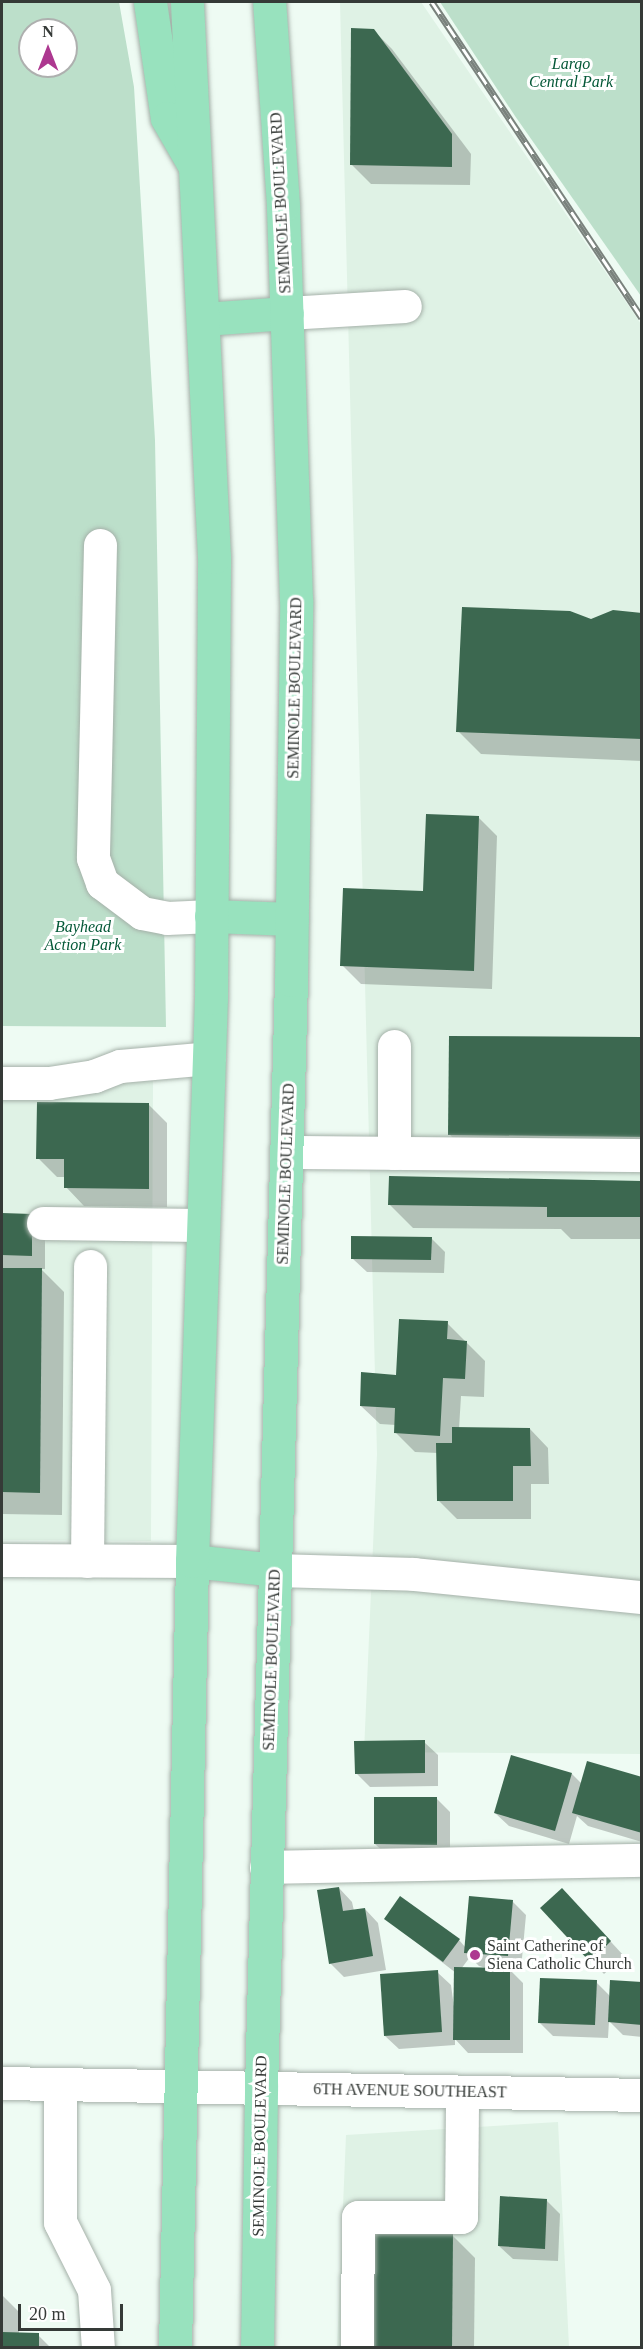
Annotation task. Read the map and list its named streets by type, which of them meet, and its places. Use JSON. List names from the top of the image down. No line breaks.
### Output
{"streets":{"main road":["SEMINOLE BOULEVARD"],"street":["6TH AVENUE SOUTHEAST"]},"crossings":[["SEMINOLE BOULEVARD","6TH AVENUE SOUTHEAST"]],"parks":["Largo Central Park","Bayhead Action Park"],"places":["Saint Catherine of Siena Catholic Church"],"scale_bar":"20 m","north":"top"}
